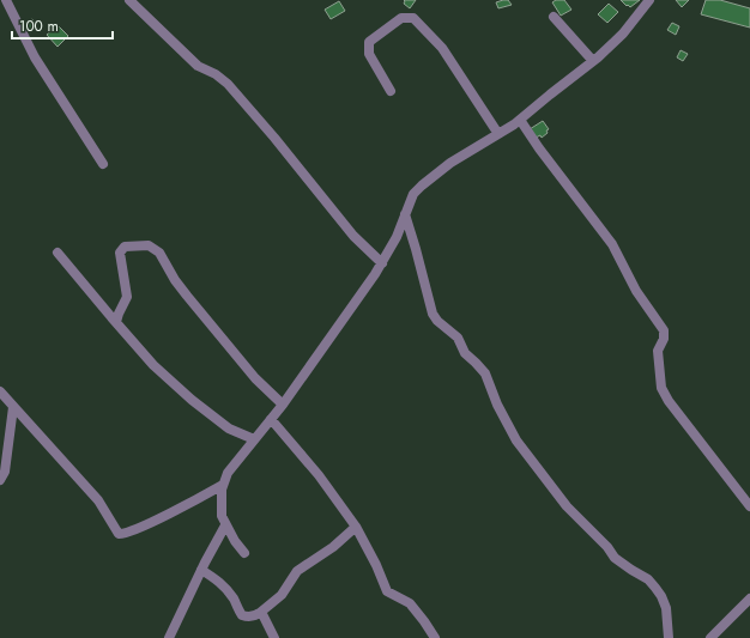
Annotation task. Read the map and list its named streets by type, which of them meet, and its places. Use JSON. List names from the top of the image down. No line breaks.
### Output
{"scale_bar":"100 m"}
